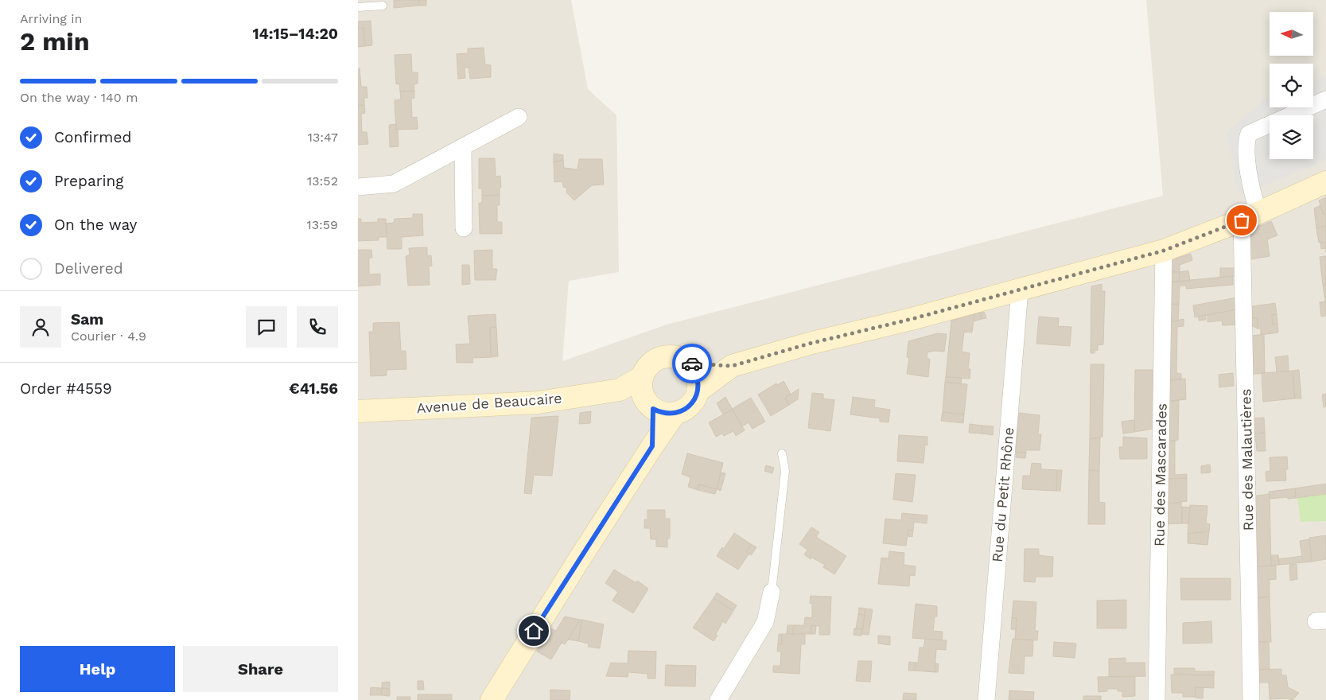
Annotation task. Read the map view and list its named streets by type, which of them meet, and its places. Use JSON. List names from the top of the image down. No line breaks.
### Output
{"streets":{"street":["Avenue de Beaucaire","Rue des Malautières","Rue des Mascarades","Rue du Petit Rhône"]},"north":"left","page":{"heading":["2 min","Arriving in","14:15–14:20"],"panel":["Sam","Courier · 4.9","Order #4559","€41.56"],"bar":"On the way · 140 m","list":[["Confirmed","13:47"],["Preparing","13:52"],["On the way","13:59"],"Delivered"],"buttons":["Help","Share"]}}
